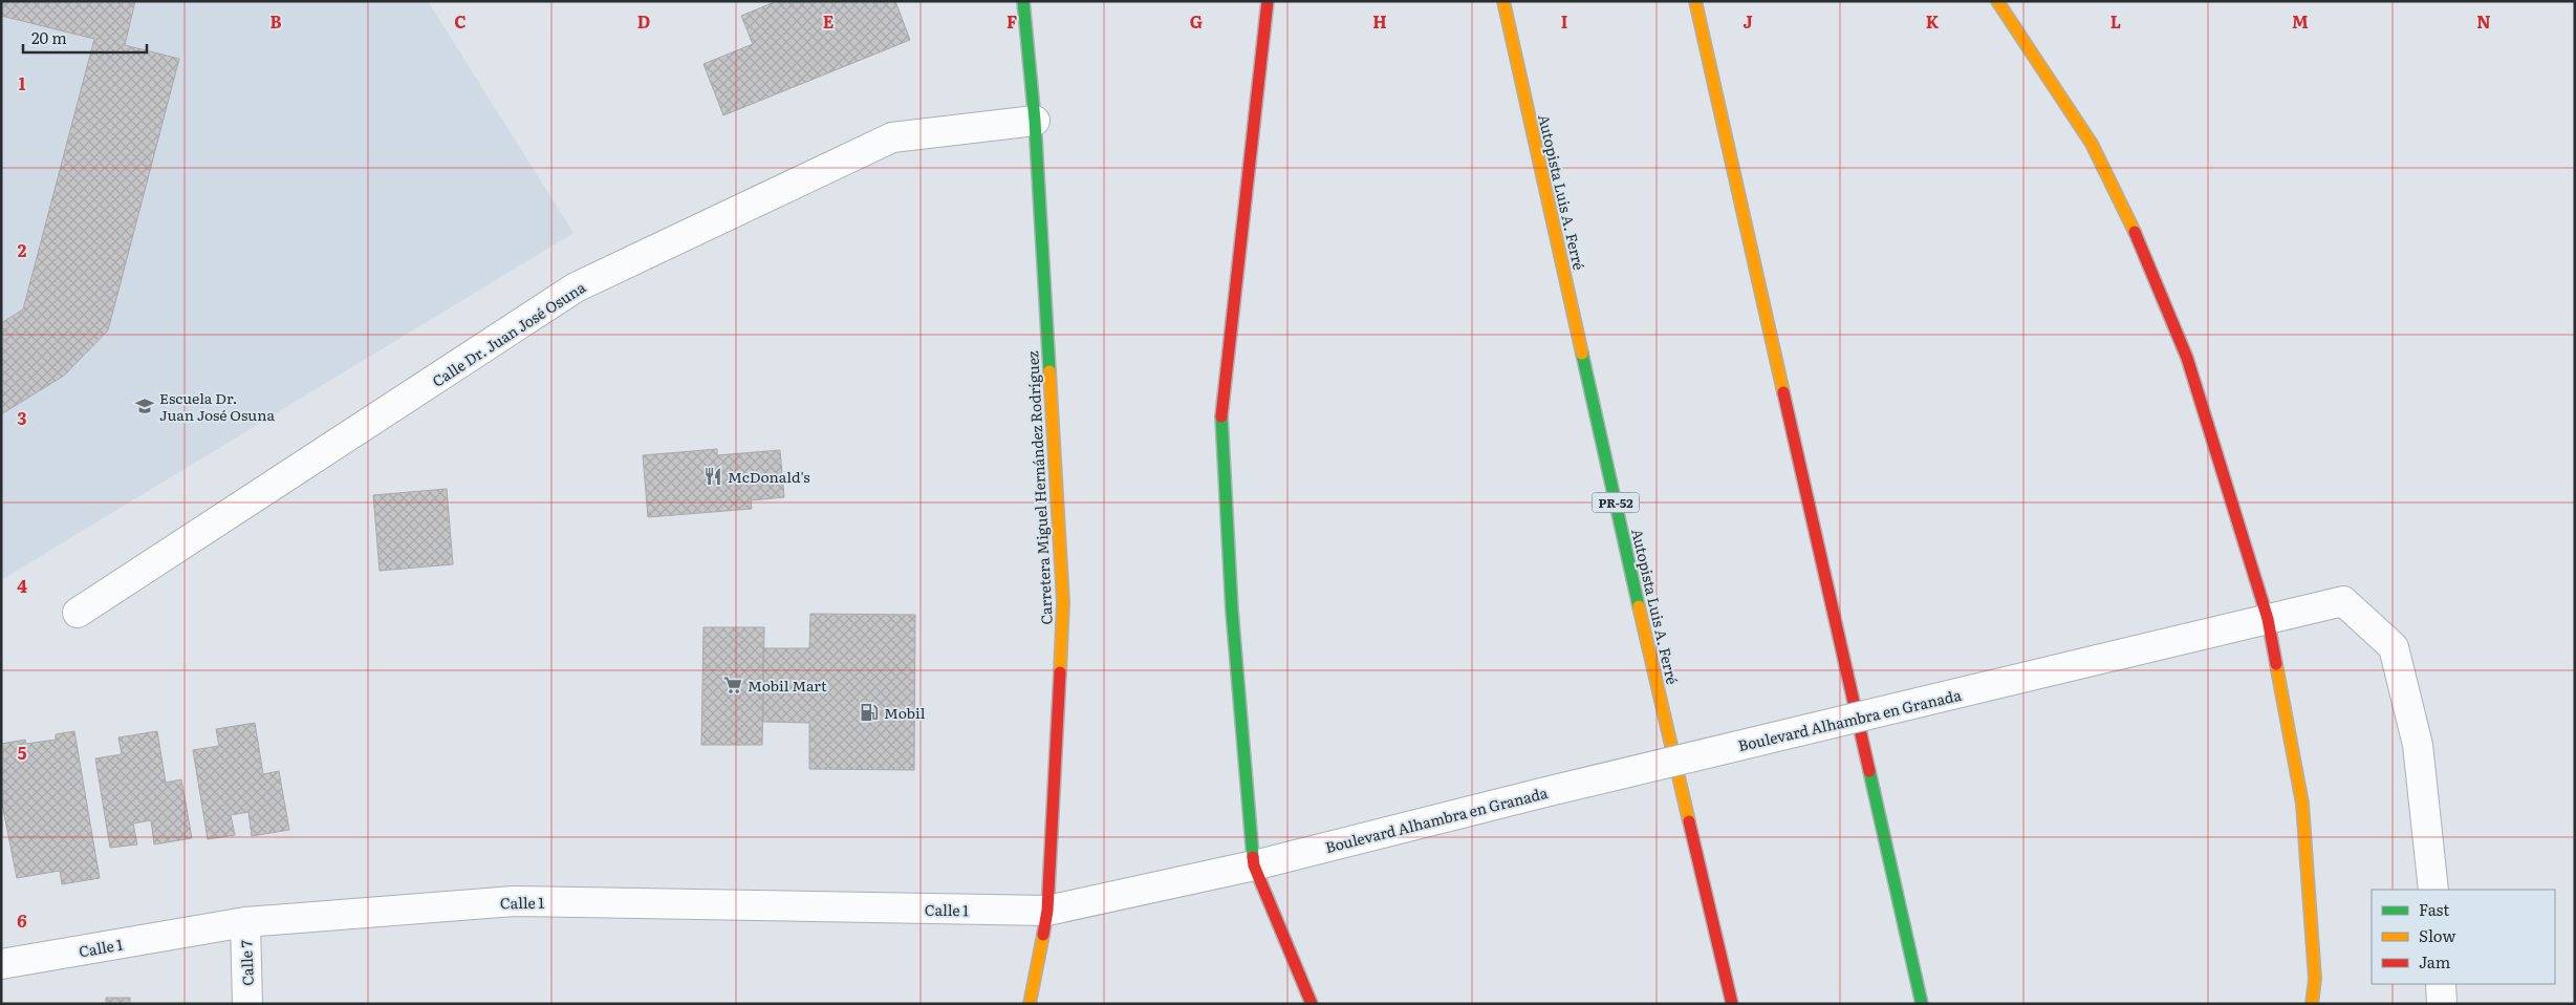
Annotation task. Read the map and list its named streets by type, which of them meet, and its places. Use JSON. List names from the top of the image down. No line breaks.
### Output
{"streets":{"main road":["Autopista Luis A. Ferré","Carretera Miguel Hernández Rodríguez","PR-52"],"street":["Calle Dr. Juan José Osuna","Boulevard Alhambra en Granada","Calle 1","Calle 7"]},"crossings":[["Calle Dr. Juan José Osuna","Carretera Miguel Hernández Rodríguez"],["Carretera Miguel Hernández Rodríguez","Boulevard Alhambra en Granada"],["Carretera Miguel Hernández Rodríguez","Calle 1"],["Boulevard Alhambra en Granada","Calle 1"],["Calle 1","Calle 7"]],"places":{"school or university":["Escuela Dr. Juan José Osuna"],"restaurant":["McDonald's"],"supermarket":["Mobil Mart"],"fuel station":["Mobil"]},"legend":["Fast","Slow","Jam"],"scale_bar":"20 m","grid":{"columns":["B","C","D","E","F","G","H","I","J","K","L","M","N"],"rows":["1","2","3","4","5","6"]}}
